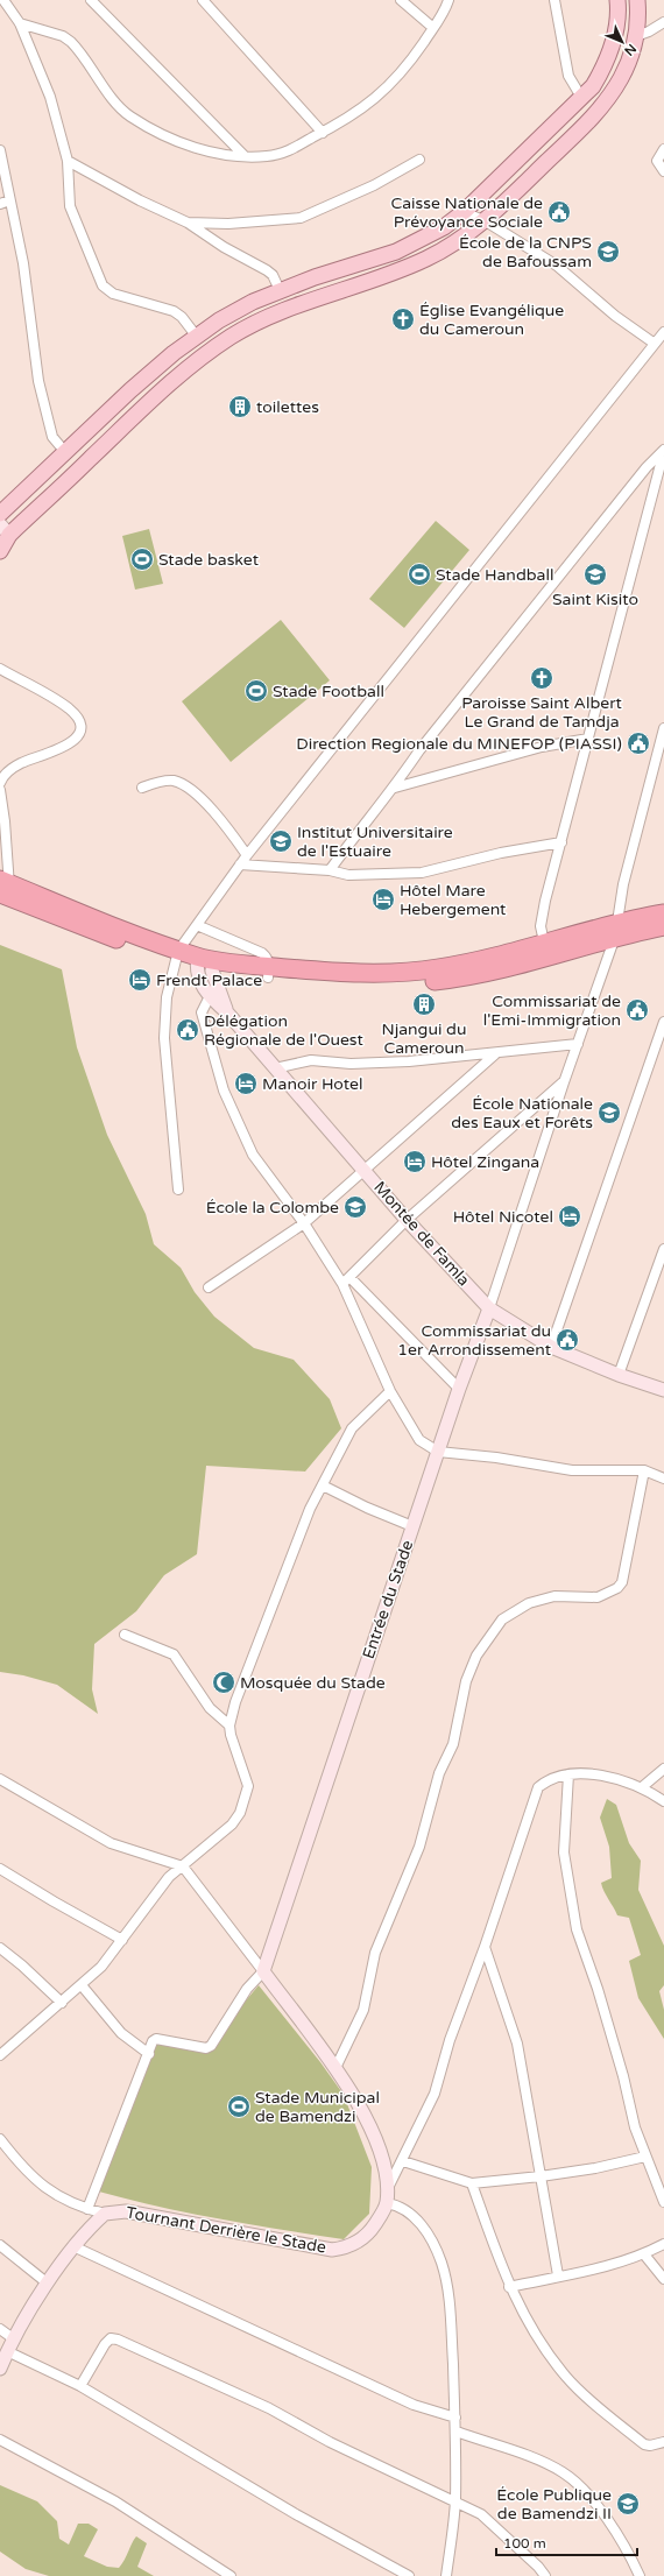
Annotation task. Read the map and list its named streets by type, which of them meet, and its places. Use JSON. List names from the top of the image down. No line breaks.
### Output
{"streets":{"street":["Montée de Famla","Entrée du Stade","Tournant Derrière le Stade"]},"crossings":[["Montée de Famla","Entrée du Stade"]],"places":{"public building":["Caisse Nationale de Prévoyance Sociale","Direction Regionale du MINEFOP (PIASSI)","Commissariat de l'Emi-Immigration","Délégation Régionale de l'Ouest","Commissariat du 1er Arrondissement"],"school or university":["École de la CNPS de Bafoussam","Saint Kisito","Institut Universitaire de l'Estuaire","École Nationale des Eaux et Forêts","École la Colombe","École Publique de Bamendzi II"],"church":["Église Evangélique du Cameroun","Paroisse Saint Albert Le Grand de Tamdja"],"building":["toilettes","Njangui du Cameroun"],"sports":["Stade basket","Stade Handball","Stade Football","Stade Municipal de Bamendzi"],"hotel":["Hôtel Mare Hebergement","Frendt Palace","Manoir Hotel","Hôtel Zingana","Hôtel Nicotel"],"mosque":["Mosquée du Stade"]},"scale_bar":"100 m","north":"bottom right"}
